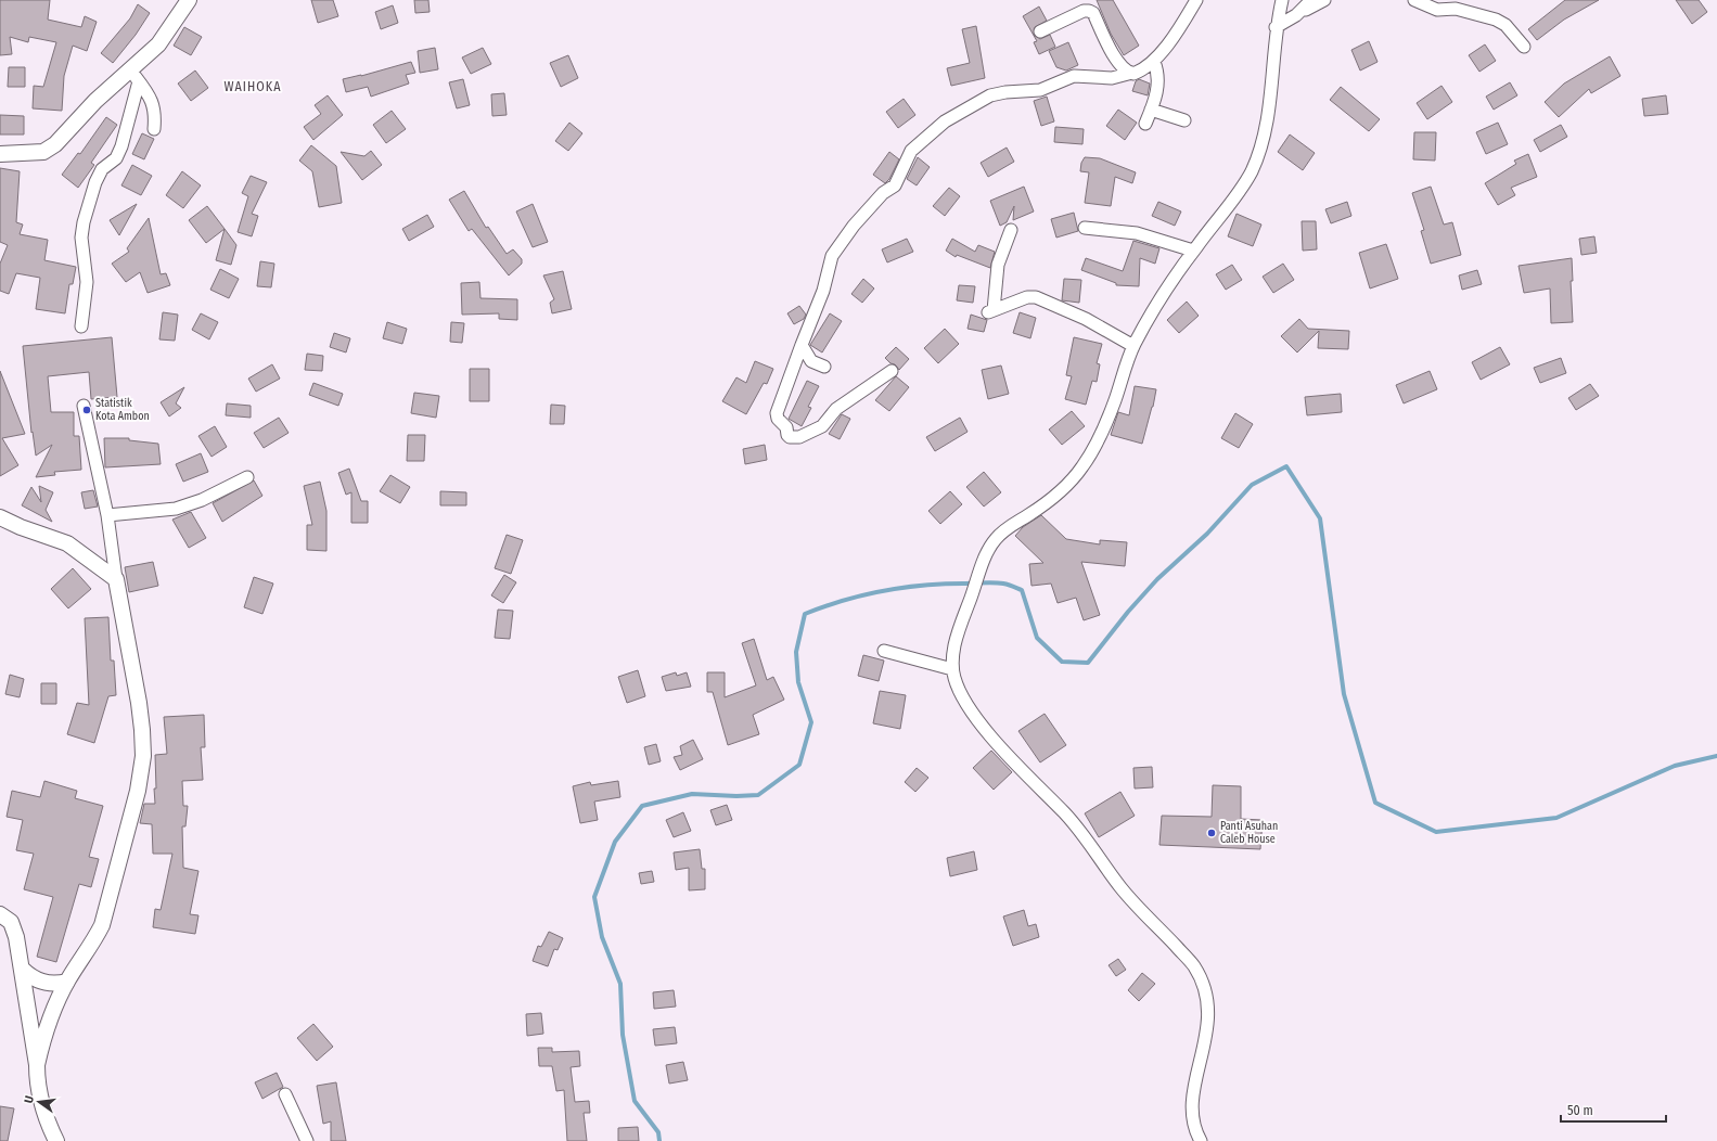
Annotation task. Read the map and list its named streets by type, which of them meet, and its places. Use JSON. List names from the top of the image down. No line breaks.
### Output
{"districts":["WAIHOKA"],"places":["Statistik Kota Ambon","Panti Asuhan Caleb House"],"scale_bar":"50 m","north":"left"}
